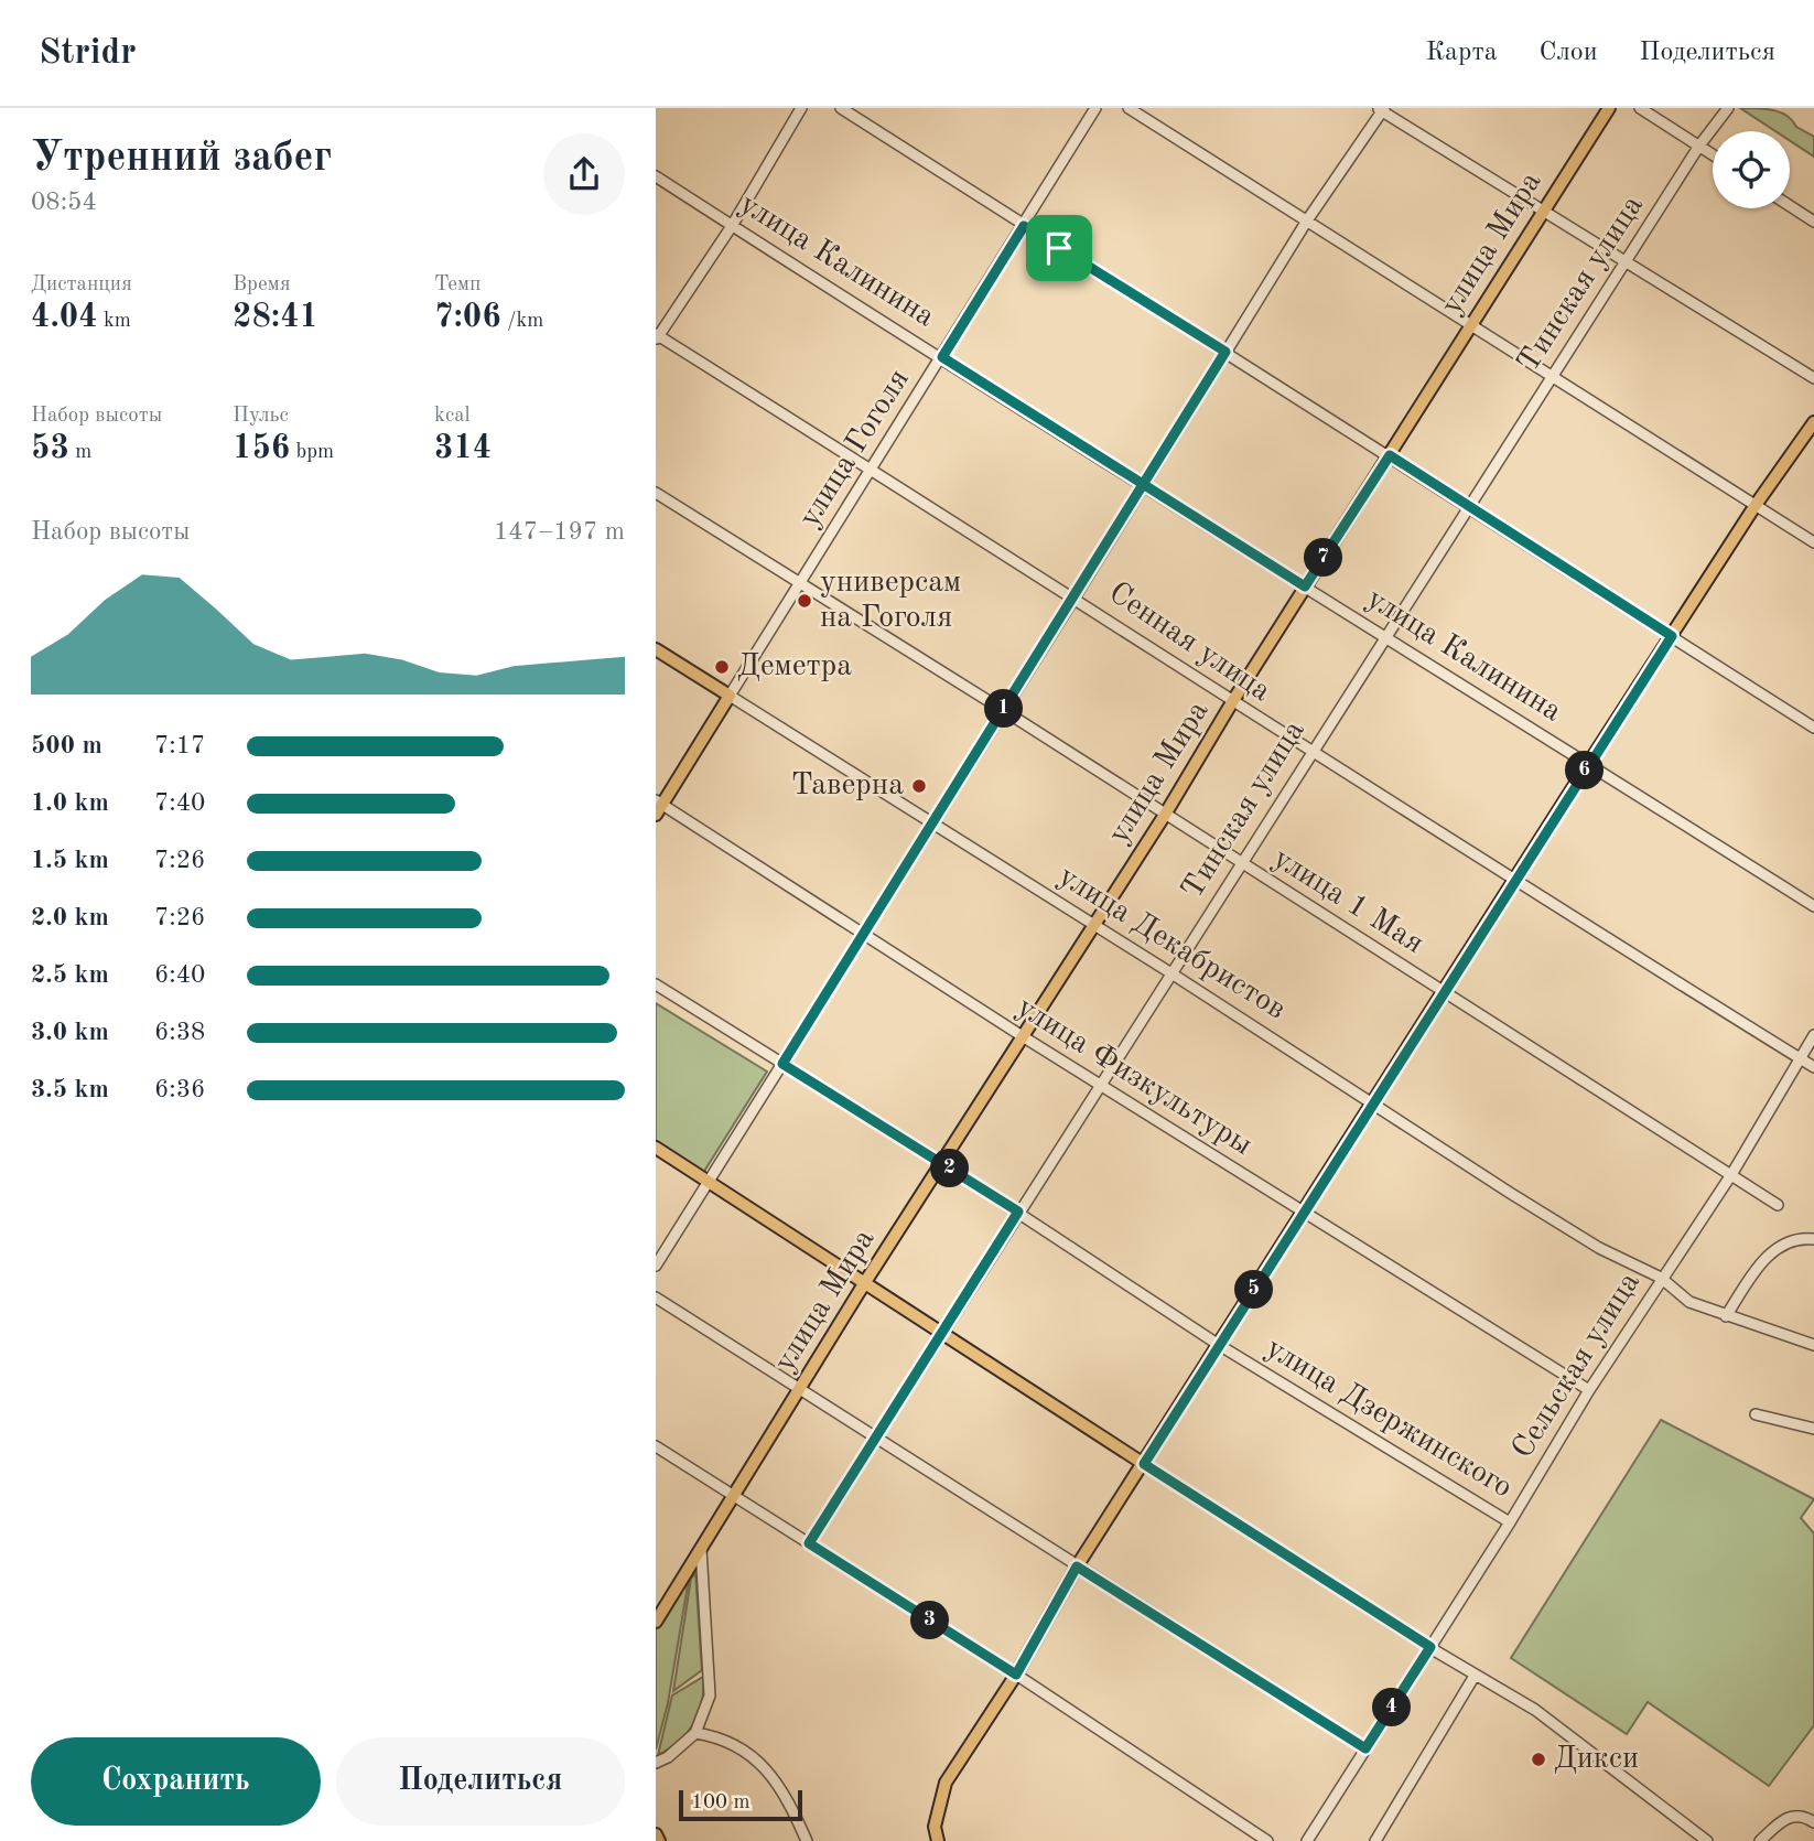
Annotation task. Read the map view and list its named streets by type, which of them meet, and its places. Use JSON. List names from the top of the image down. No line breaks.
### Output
{"streets":{"main road":["улица Мира","улица Гоголя","улица Декабристов"],"street":["улица Калинина","Тинская улица","Сенная улица","улица 1 Мая","улица Физкультуры","Сельская улица","улица Дзержинского"]},"crossings":[["улица Мира","улица Калинина"],["улица Мира","Сенная улица"],["улица Мира","улица 1 Мая"],["улица Мира","улица Декабристов"],["улица Мира","улица Физкультуры"],["улица Мира","улица Дзержинского"],["улица Калинина","Тинская улица"],["улица Калинина","улица Гоголя"],["Тинская улица","Сенная улица"],["Тинская улица","улица 1 Мая"],["Тинская улица","улица Декабристов"],["Тинская улица","улица Физкультуры"],["Тинская улица","улица Дзержинского"],["улица Гоголя","Сенная улица"],["улица Гоголя","улица 1 Мая"],["улица Гоголя","улица Декабристов"],["улица Гоголя","улица Физкультуры"],["Сенная улица","Сельская улица"],["улица 1 Мая","Сельская улица"],["улица Декабристов","Сельская улица"],["улица Физкультуры","Сельская улица"],["Сельская улица","улица Дзержинского"]],"places":["универсам на Гоголя","Деметра","Таверна","Дикси"],"scale_bar":"100 m","page":{"header":"Stridr","nav":["Карта","Слои","Поделиться"],"heading":["Утренний забег","08:54"],"stats":[["Дистанция","4.04 km"],["Время","28:41"],["Темп","7:06 /km"],["Набор высоты","53 m"],["Пульс","156 bpm"],["kcal","314"]],"chart":["Набор высоты","147–197 m"],"pins":["7","1","6","2","5","3","4"],"list":[{"name":"500 m","note":"7:17"},{"name":"1.0 km","note":"7:40"},{"name":"1.5 km","note":"7:26"},{"name":"2.0 km","note":"7:26"},{"name":"2.5 km","note":"6:40"},{"name":"3.0 km","note":"6:38"},{"name":"3.5 km","note":"6:36"}],"buttons":["Сохранить","Поделиться"],"scale":"100 m"}}
